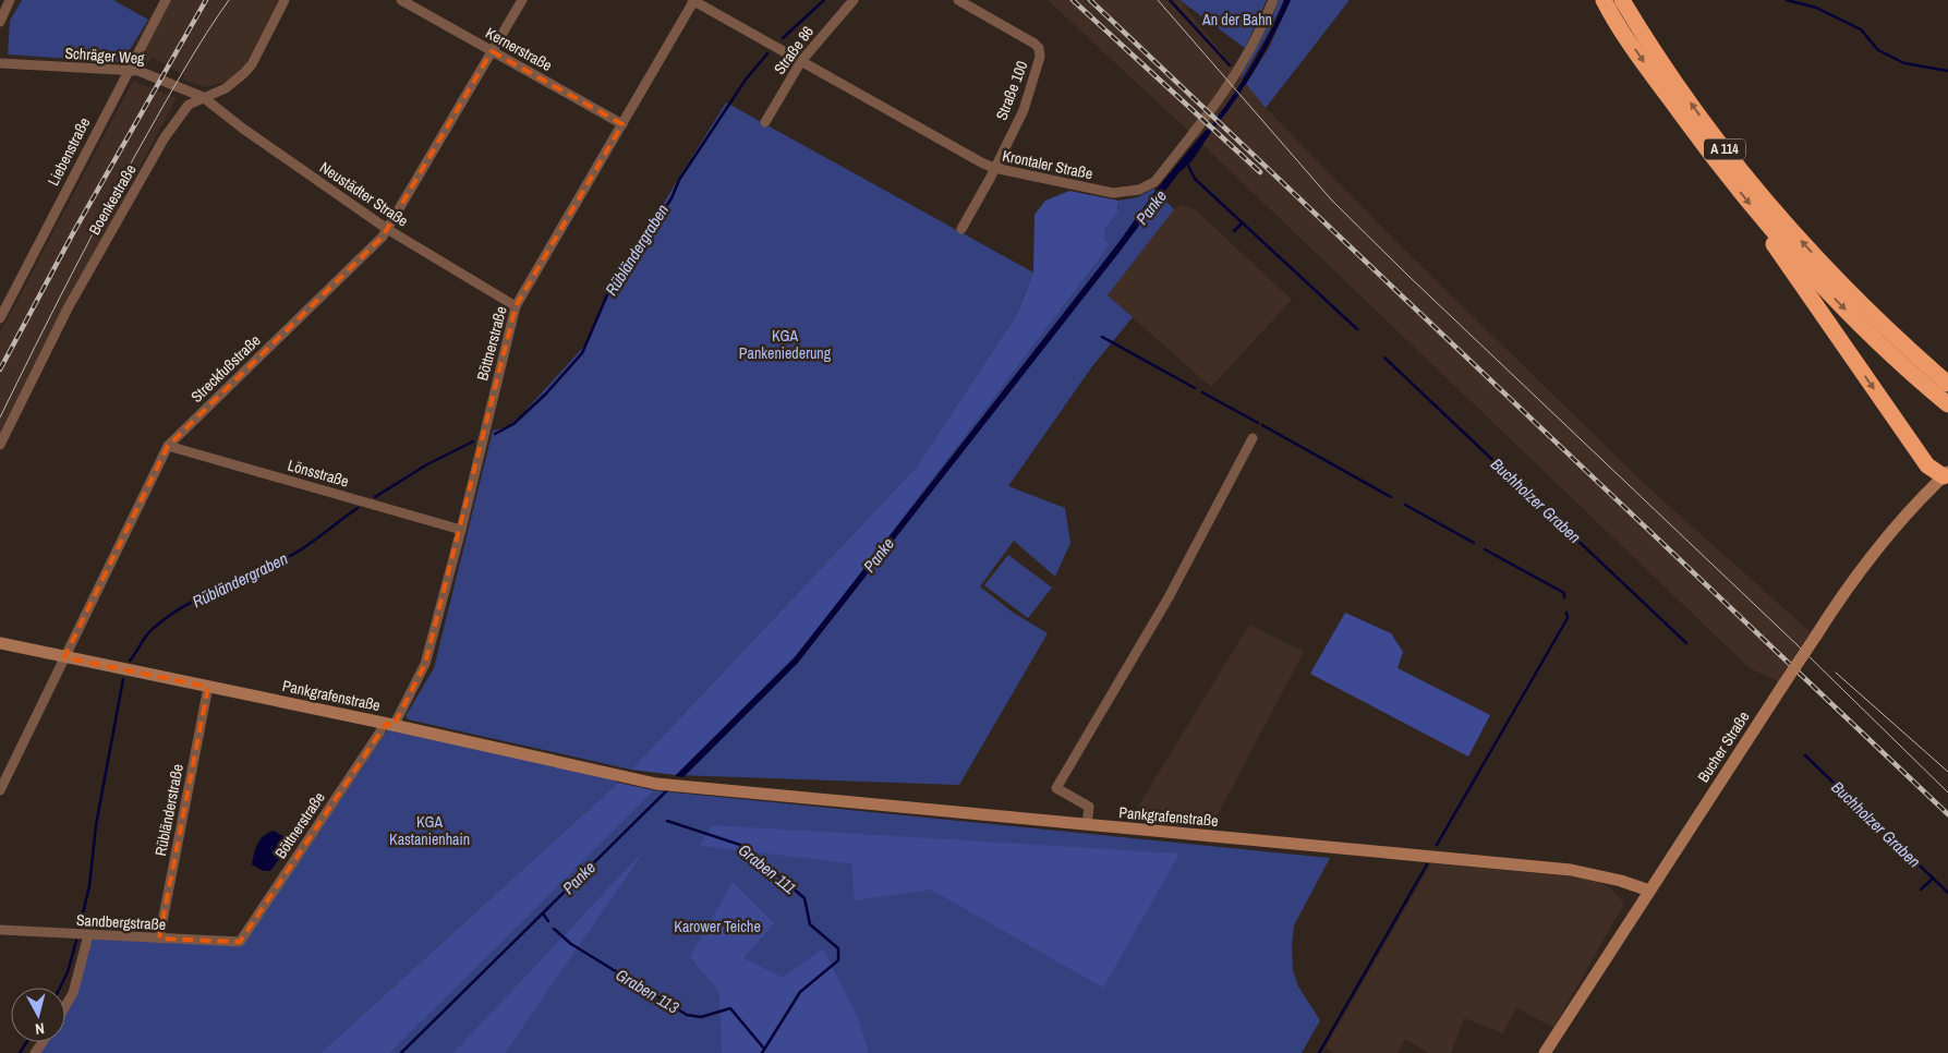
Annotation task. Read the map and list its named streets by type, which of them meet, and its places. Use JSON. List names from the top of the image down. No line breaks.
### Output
{"streets":{"highway":["A 114"],"main road":["Pankgrafenstraße","Bucher Straße"],"street":["Kernerstraße","Straße 86","Schräger Weg","Straße 100","Liebenstraße","Krontaler Straße","Neustädter Straße","Boenkestraße","Böttnerstraße","Streckfußstraße","Lönsstraße","Rübländerstraße","Sandbergstraße"]},"crossings":[["Kernerstraße","Böttnerstraße"],["Kernerstraße","Streckfußstraße"],["Straße 86","Krontaler Straße"],["Schräger Weg","Liebenstraße"],["Schräger Weg","Neustädter Straße"],["Schräger Weg","Boenkestraße"],["Straße 100","Krontaler Straße"],["Krontaler Straße","Böttnerstraße"],["Neustädter Straße","Boenkestraße"],["Neustädter Straße","Böttnerstraße"],["Neustädter Straße","Streckfußstraße"],["Böttnerstraße","Lönsstraße"],["Böttnerstraße","Pankgrafenstraße"],["Böttnerstraße","Sandbergstraße"],["Streckfußstraße","Lönsstraße"],["Streckfußstraße","Pankgrafenstraße"],["Pankgrafenstraße","Bucher Straße"],["Pankgrafenstraße","Rübländerstraße"],["Rübländerstraße","Sandbergstraße"]],"water":["Panke","Rübländergraben","Buchholzer Graben","Graben 111","Graben 113"],"parks":["An der Bahn","KGA Pankeniederung","KGA Kastanienhain","Karower Teiche"],"north":"bottom"}
